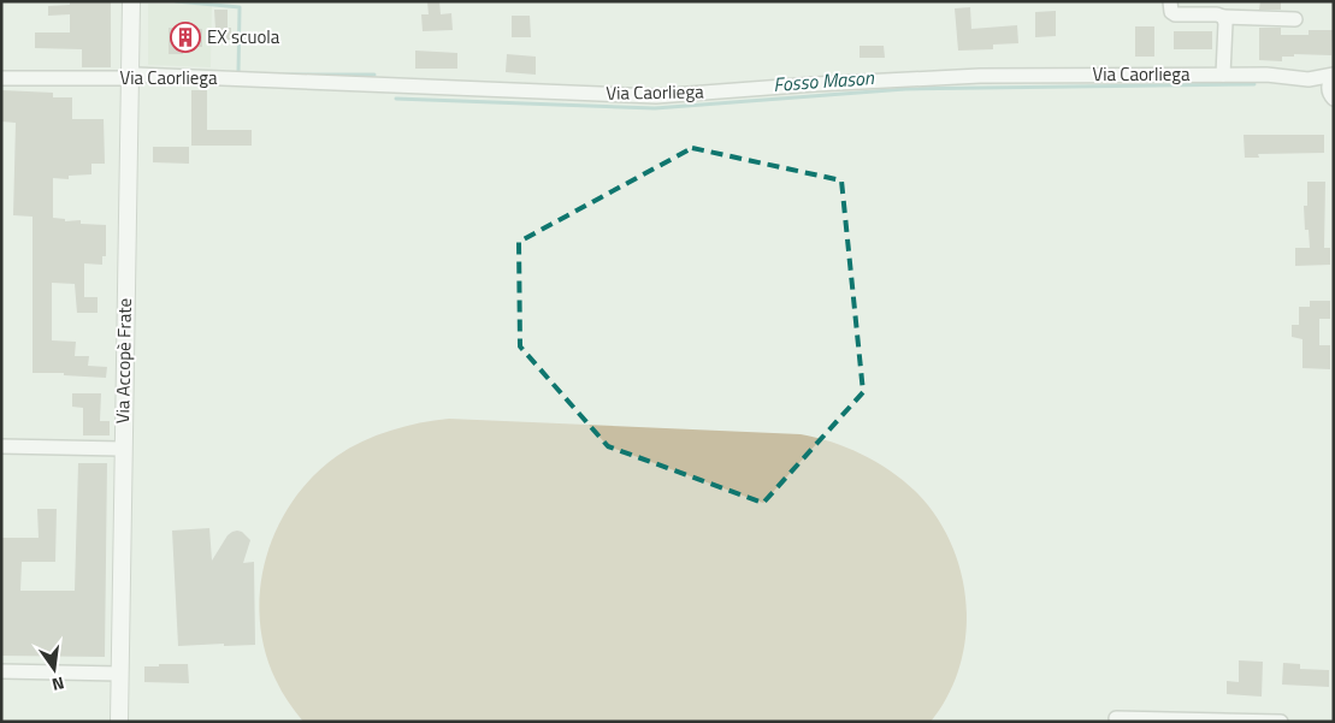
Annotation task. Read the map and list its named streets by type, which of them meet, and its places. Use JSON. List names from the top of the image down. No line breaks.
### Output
{"streets":{"main road":["Via Accopè Frate"],"street":["Via Caorliega"]},"crossings":[["Via Caorliega","Via Accopè Frate"]],"water":["Fosso Mason"],"places":{"building":["EX scuola"]},"north":"bottom"}
